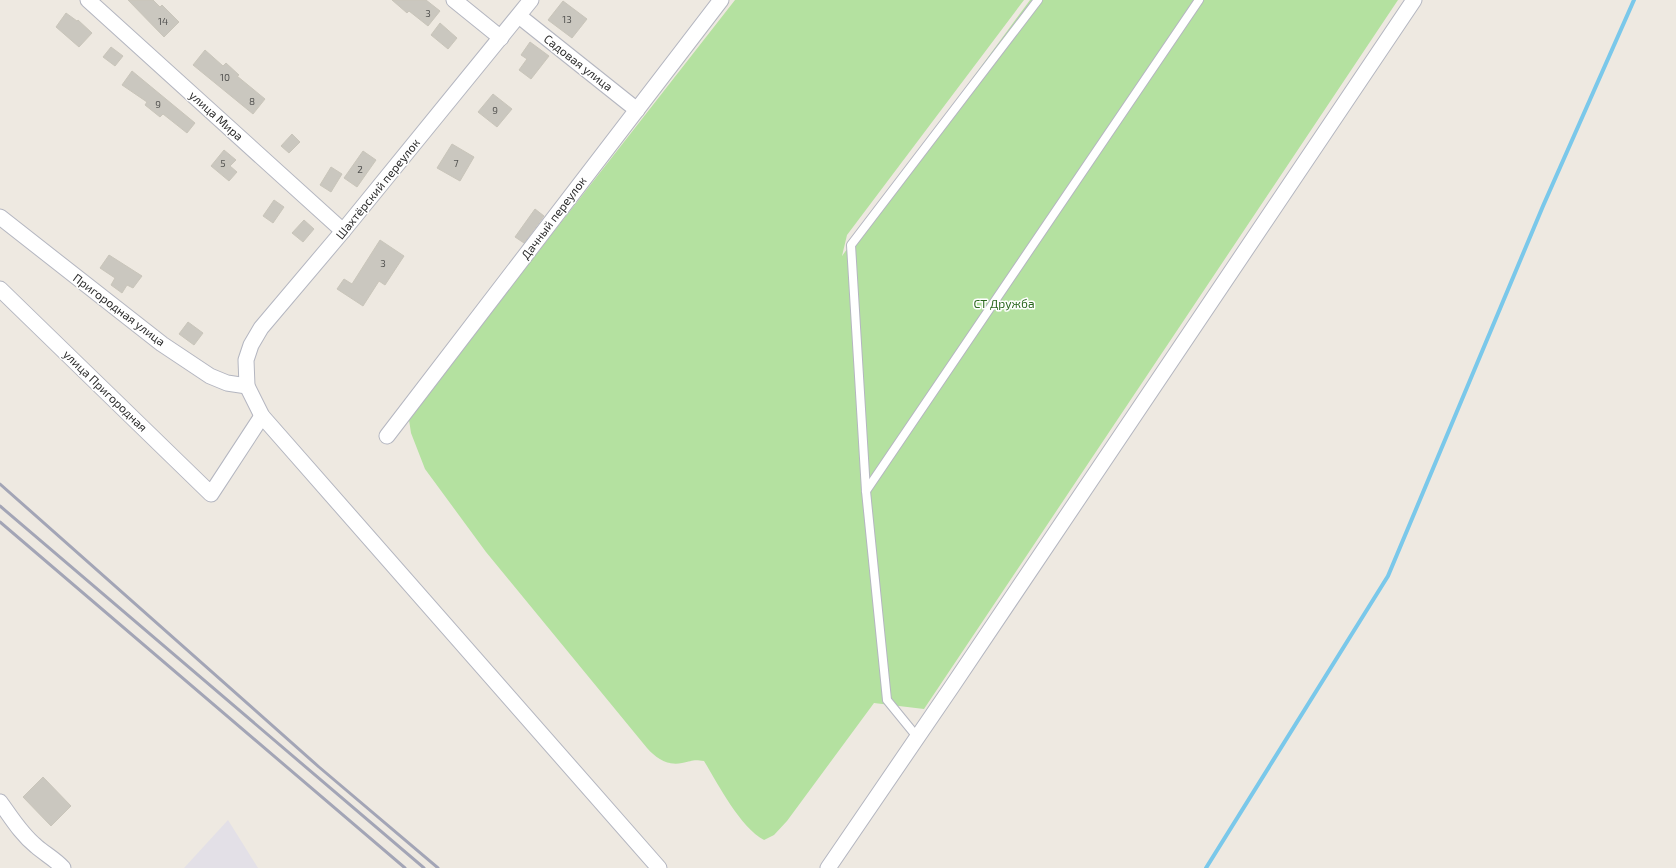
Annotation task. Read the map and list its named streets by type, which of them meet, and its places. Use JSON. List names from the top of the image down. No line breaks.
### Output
{"streets":{"street":["Садовая улица","улица Мира","Шахтёрский переулок","Дачный переулок","Пригородная улица","улица Пригородная"]},"crossings":[["Садовая улица","Шахтёрский переулок"],["Садовая улица","Дачный переулок"],["улица Мира","Шахтёрский переулок"],["Шахтёрский переулок","Пригородная улица"]],"parks":["СТ Дружба"],"house_numbers":["3","13","14","10","8","9","9","5","7","2","3"]}
